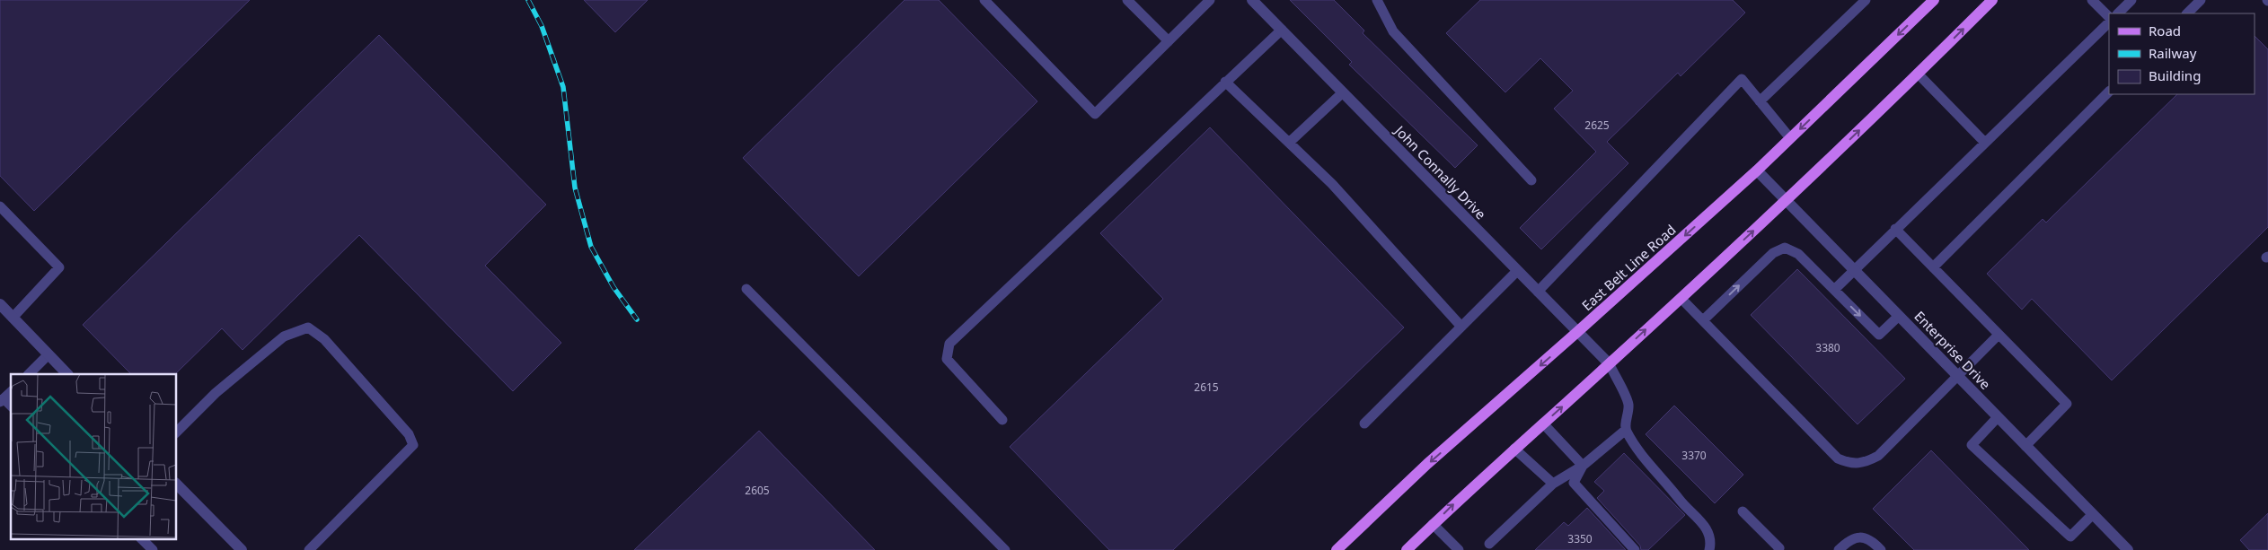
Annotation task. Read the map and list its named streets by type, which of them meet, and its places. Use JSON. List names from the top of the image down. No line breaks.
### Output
{"streets":{"main road":["East Belt Line Road"],"street":["John Connally Drive","Enterprise Drive"]},"crossings":[["John Connally Drive","East Belt Line Road"],["East Belt Line Road","Enterprise Drive"]],"house_numbers":["2625","3380","2615","3370","2605","3350"],"legend":["Road","Railway","Building"]}
